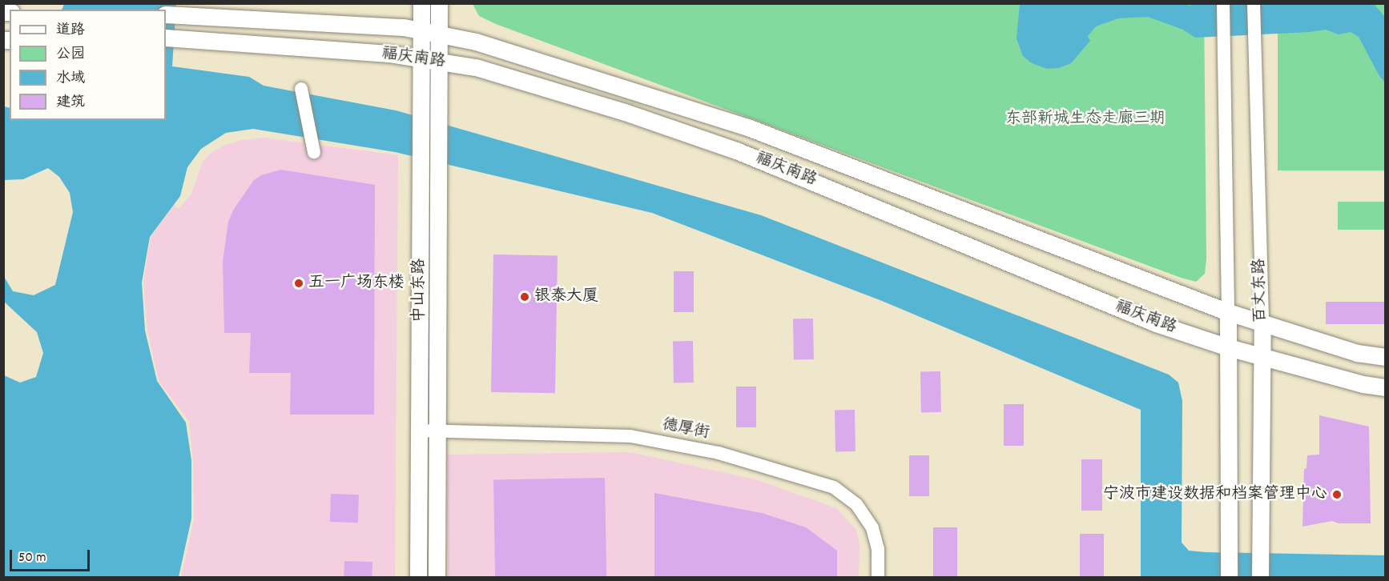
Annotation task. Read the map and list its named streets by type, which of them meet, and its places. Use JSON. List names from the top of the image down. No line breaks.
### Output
{"streets":{"main road":["福庆南路","中山东路","百丈东路"],"street":["德厚街"]},"crossings":[["福庆南路","中山东路"],["福庆南路","百丈东路"],["中山东路","德厚街"]],"parks":["东部新城生态走廊三期"],"places":["五一广场东楼","银泰大厦","宁波市建设数据和档案管理中心"],"legend":["道路","公园","水域","建筑"],"scale_bar":"50 m"}
